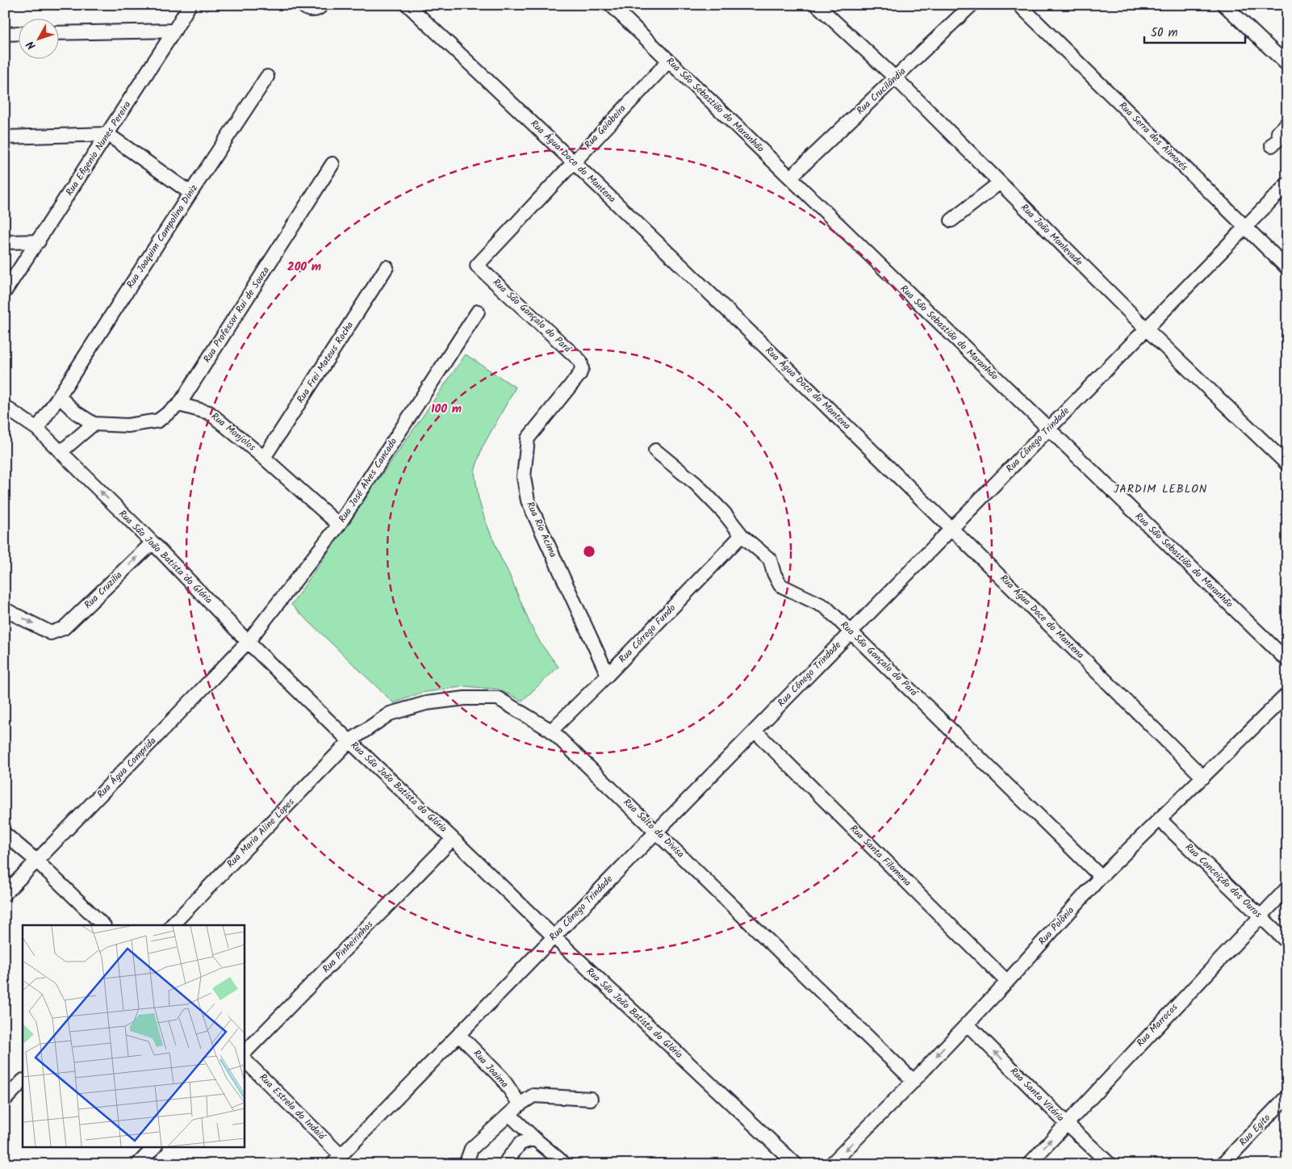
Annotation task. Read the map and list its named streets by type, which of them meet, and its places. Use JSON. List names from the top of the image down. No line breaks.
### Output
{"streets":{"street":["Rua Crucilândia","Rua São Sebastião do Maranhão","Rua Goiabeira","Rua Serra dos Aimorés","Rua Efigenio Nunes Pereira","Rua Água Doce do Mantena","Rua João Monlevade","Rua Joaquim Campolina Diniz","Rua Professor Rui de Souza","Rua São Gonçalo do Pará","Rua Frei Mateus Rocha","Rua Monjolos","Rua Cônego Trindade","Rua José Alves Cancado","Rua Rio Acima","Rua São João Batista do Glória","Rua Cruzilia","Rua Córrego Fundo","Rua Água Comprida","Rua Salto da Divisa","Rua Maria Aline Lopes","Rua Santa Filomena","Rua Conceição dos Ouros","Rua Polônia","Rua Pinheirinhos","Rua Marrocos","Rua Joaima","Rua Santa Vitória","Rua Estrela do Indaiá","Rua Egito"]},"crossings":[["Rua Crucilândia","Rua São Sebastião do Maranhão"],["Rua Crucilândia","Rua João Monlevade"],["Rua São Sebastião do Maranhão","Rua Goiabeira"],["Rua São Sebastião do Maranhão","Rua Cônego Trindade"],["Rua Goiabeira","Rua Água Doce do Mantena"],["Rua Goiabeira","Rua São Gonçalo do Pará"],["Rua Serra dos Aimorés","Rua Cônego Trindade"],["Rua Água Doce do Mantena","Rua Cônego Trindade"],["Rua Água Doce do Mantena","Rua Polônia"],["Rua João Monlevade","Rua Cônego Trindade"],["Rua Professor Rui de Souza","Rua Monjolos"],["Rua São Gonçalo do Pará","Rua Cônego Trindade"],["Rua São Gonçalo do Pará","Rua Rio Acima"],["Rua São Gonçalo do Pará","Rua Córrego Fundo"],["Rua São Gonçalo do Pará","Rua Polônia"],["Rua Frei Mateus Rocha","Rua Monjolos"],["Rua Monjolos","Rua José Alves Cancado"],["Rua Cônego Trindade","Rua São João Batista do Glória"],["Rua Cônego Trindade","Rua Salto da Divisa"],["Rua Cônego Trindade","Rua Santa Filomena"],["Rua Cônego Trindade","Rua Joaima"],["Rua Cônego Trindade","Rua Estrela do Indaiá"],["Rua José Alves Cancado","Rua São João Batista do Glória"],["Rua José Alves Cancado","Rua Água Comprida"],["Rua Rio Acima","Rua Córrego Fundo"],["Rua São João Batista do Glória","Rua Cruzilia"],["Rua São João Batista do Glória","Rua Água Comprida"],["Rua São João Batista do Glória","Rua Salto da Divisa"],["Rua São João Batista do Glória","Rua Maria Aline Lopes"],["Rua São João Batista do Glória","Rua Pinheirinhos"],["Rua Córrego Fundo","Rua Salto da Divisa"],["Rua Salto da Divisa","Rua Maria Aline Lopes"],["Rua Salto da Divisa","Rua Polônia"],["Rua Santa Filomena","Rua Polônia"],["Rua Conceição dos Ouros","Rua Polônia"],["Rua Conceição dos Ouros","Rua Marrocos"],["Rua Polônia","Rua Santa Vitória"],["Rua Marrocos","Rua Santa Vitória"]],"one_way":["Rua Cruzilia","Rua Santa Vitória"],"districts":["JARDIM LEBLON"],"scale_bar":"50 m","north":"bottom left","rings":["200 m","100 m"]}
